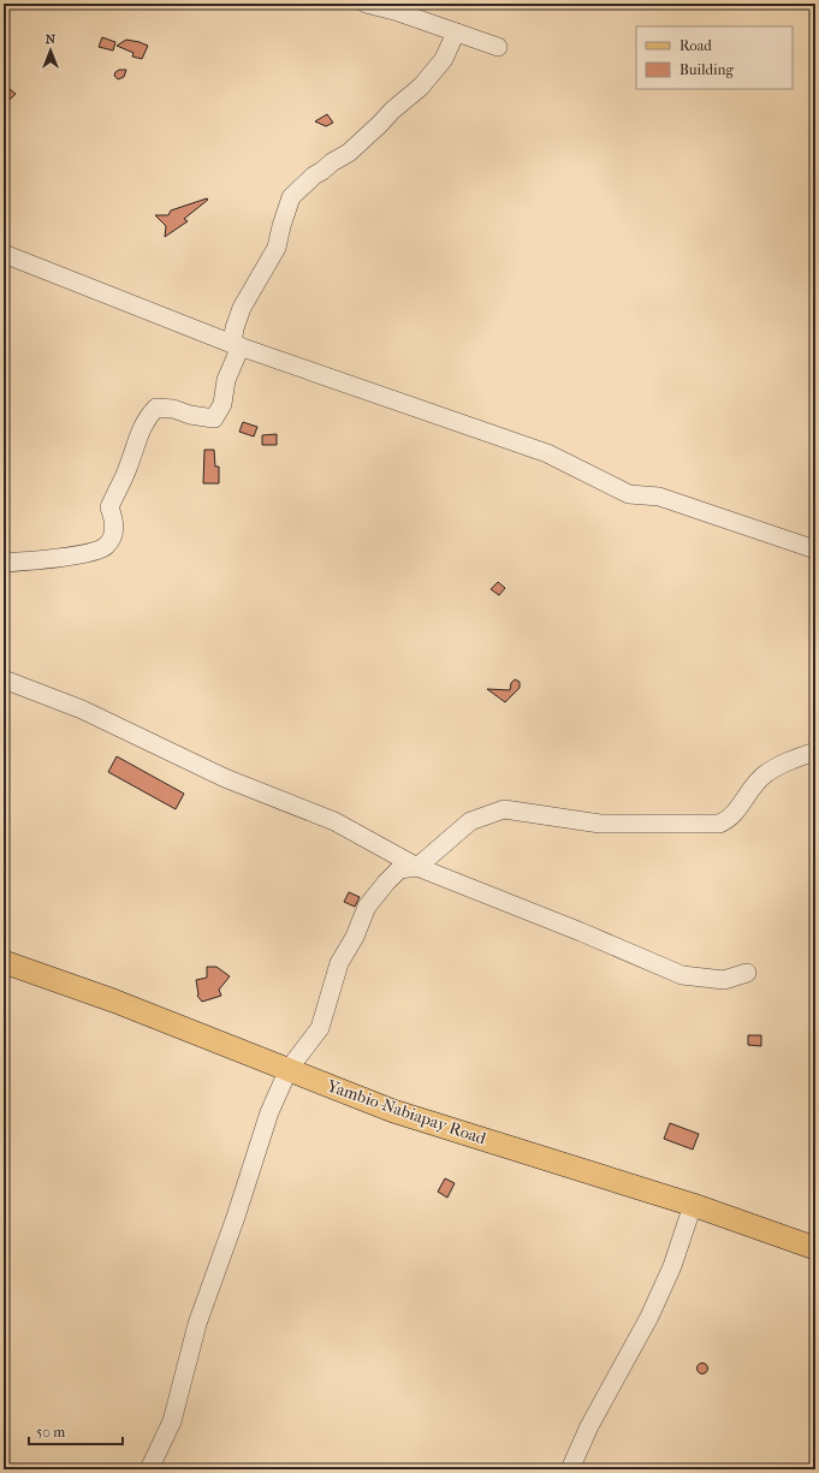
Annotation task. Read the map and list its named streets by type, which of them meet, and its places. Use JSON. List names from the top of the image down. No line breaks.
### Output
{"streets":{"main road":["Yambio-Nabiapay Road"]},"legend":["Road","Building"],"scale_bar":"50 m","north":"top"}
